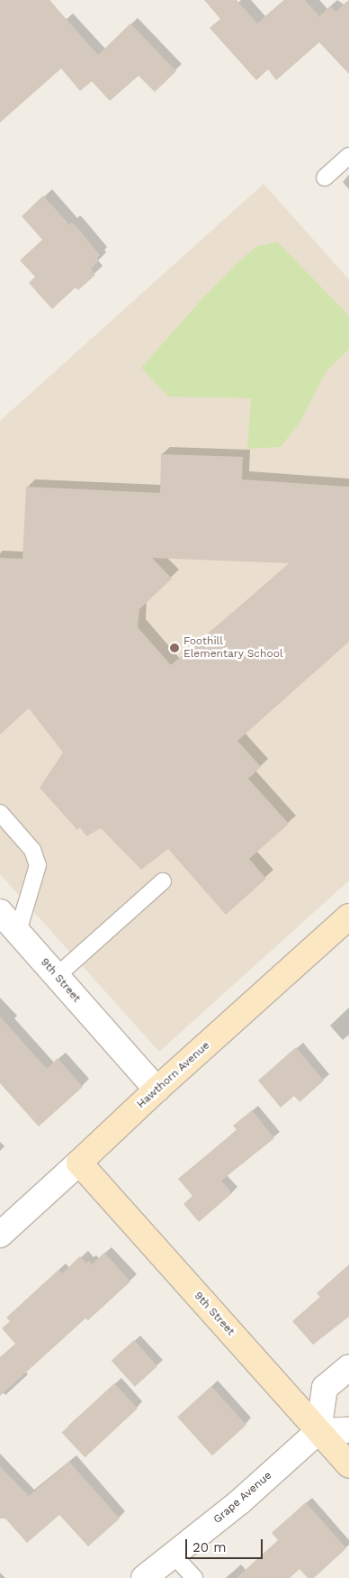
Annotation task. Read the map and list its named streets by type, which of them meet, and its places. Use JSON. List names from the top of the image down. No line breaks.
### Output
{"streets":{"street":["9th Street","Hawthorn Avenue","Grape Avenue"]},"crossings":[["9th Street","Hawthorn Avenue"],["9th Street","Grape Avenue"]],"places":["Foothill Elementary School"],"scale_bar":"20 m"}
